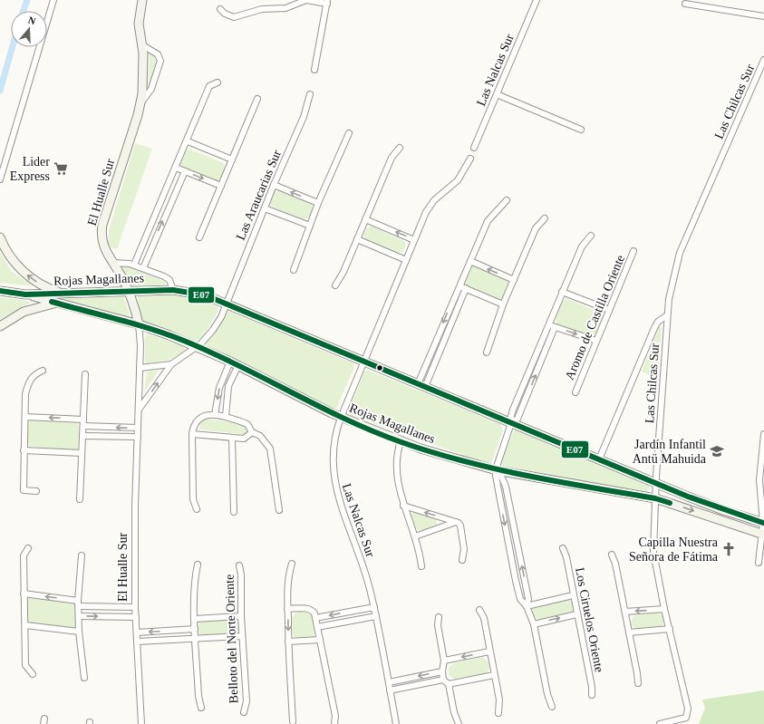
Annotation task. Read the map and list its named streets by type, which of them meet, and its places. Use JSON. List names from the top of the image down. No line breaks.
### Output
{"streets":{"street":["Las Nalcas Sur","Las Chilcas Sur","El Hualle Sur","Las Araucarias Sur","Rojas Magallanes","Aromo de Castilla Oriente","Los Ciruelos Oriente","Belloto del Norte Oriente"]},"crossings":[["Las Nalcas Sur","Rojas Magallanes"],["Las Chilcas Sur","Rojas Magallanes"],["El Hualle Sur","Rojas Magallanes"],["Las Araucarias Sur","Rojas Magallanes"]],"places":{"supermarket":["Lider Express"],"school or university":["Jardín Infantil Antü Mahuida"],"church":["Capilla Nuestra Señora de Fátima"]},"lines":["transit line E07"],"north":"top"}
